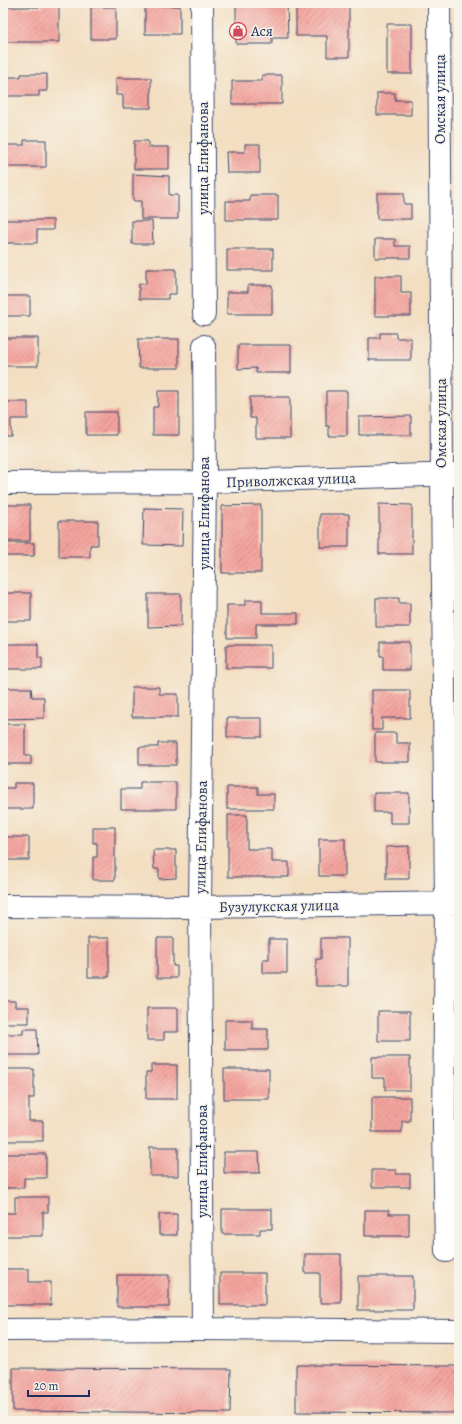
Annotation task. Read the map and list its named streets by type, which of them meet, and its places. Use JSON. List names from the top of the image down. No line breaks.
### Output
{"streets":{"street":["Омская улица","улица Епифанова","Приволжская улица","Бузулукская улица"]},"crossings":[["Омская улица","Приволжская улица"],["Омская улица","Бузулукская улица"],["улица Епифанова","Приволжская улица"],["улица Епифанова","Бузулукская улица"]],"places":{"shop":["Ася"]},"scale_bar":"20 m"}
